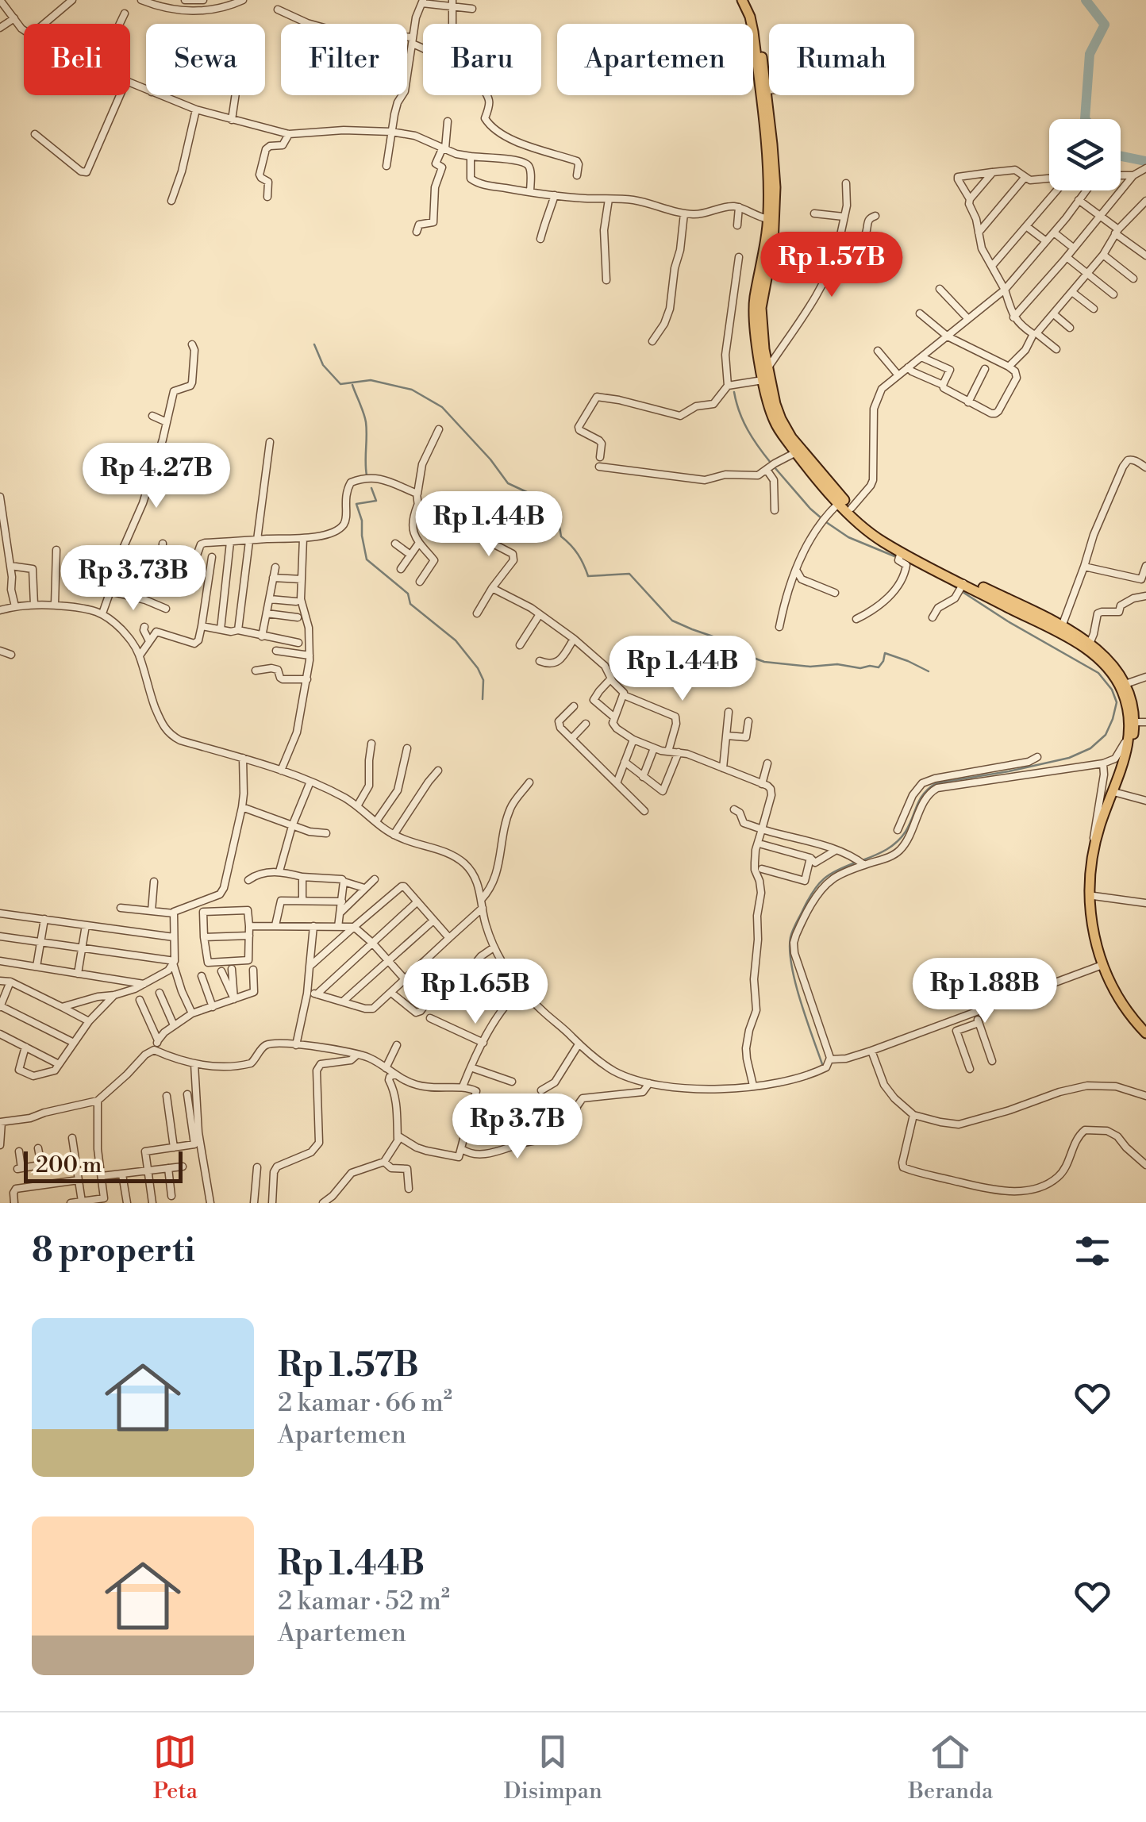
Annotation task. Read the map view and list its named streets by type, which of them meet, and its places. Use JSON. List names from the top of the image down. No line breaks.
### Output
{"scale_bar":"200 m","page":{"chip":["Beli","Sewa","Filter","Baru","Apartemen","Rumah"],"price":["Rp 1.57B","Rp 4.27B","Rp 1.44B","Rp 3.73B","Rp 1.44B","Rp 1.88B","Rp 1.65B","Rp 3.7B"],"scale":"200 m","heading":"8 properti","list":[{"name":"Rp 1.57B","note":"2 kamar · 66 m² · Apartemen"},{"name":"Rp 1.44B","note":"2 kamar · 52 m² · Apartemen"}],"tabs":["Peta","Disimpan","Beranda"]}}
